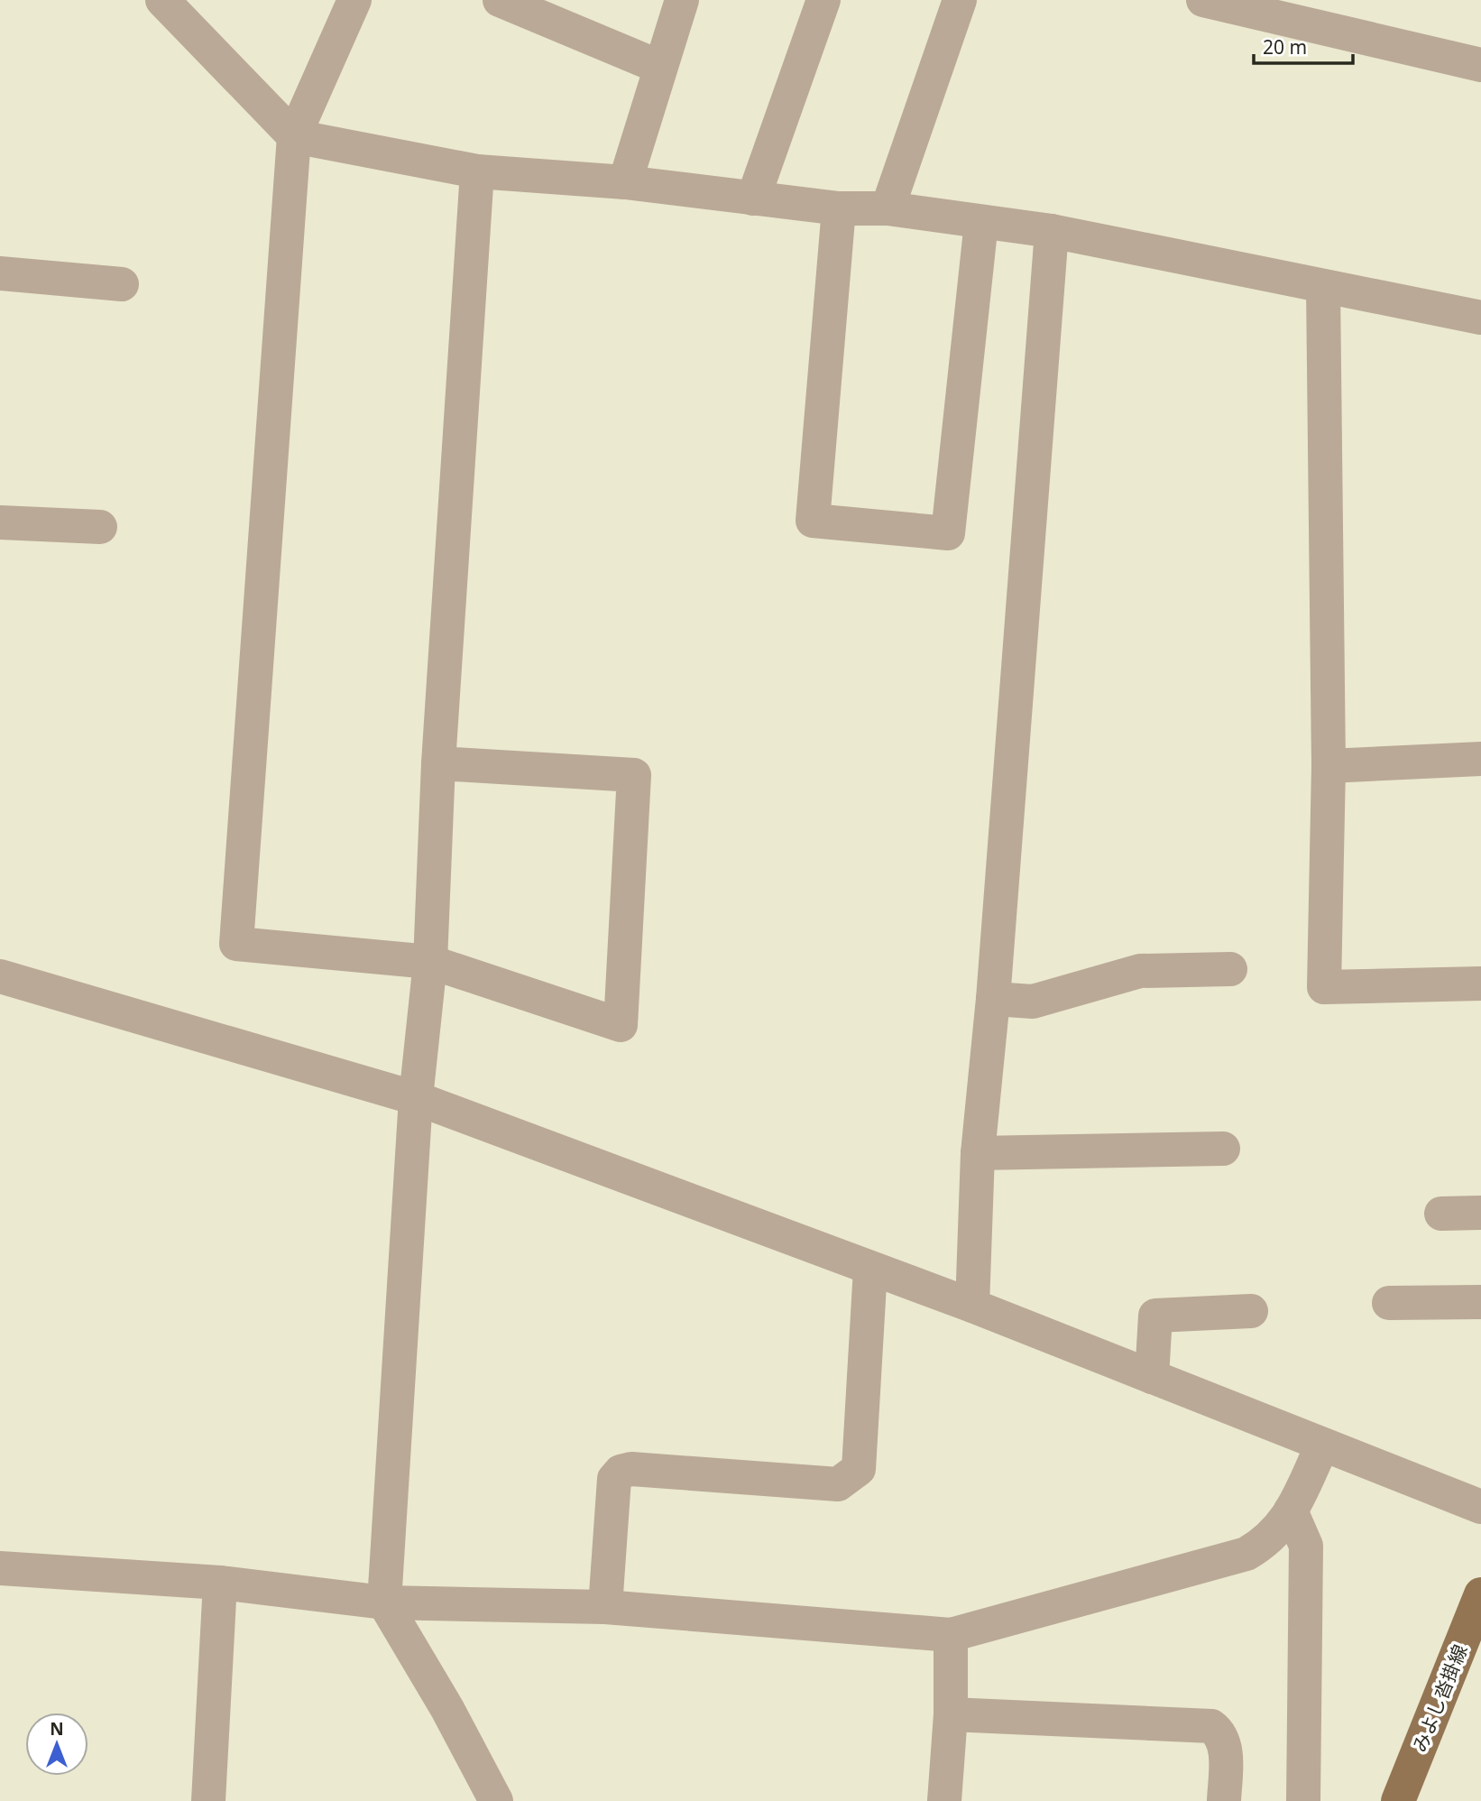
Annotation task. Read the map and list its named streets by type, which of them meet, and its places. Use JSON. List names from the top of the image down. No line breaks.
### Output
{"streets":{"main road":["みよし沓掛線"]},"scale_bar":"20 m","north":"top"}
